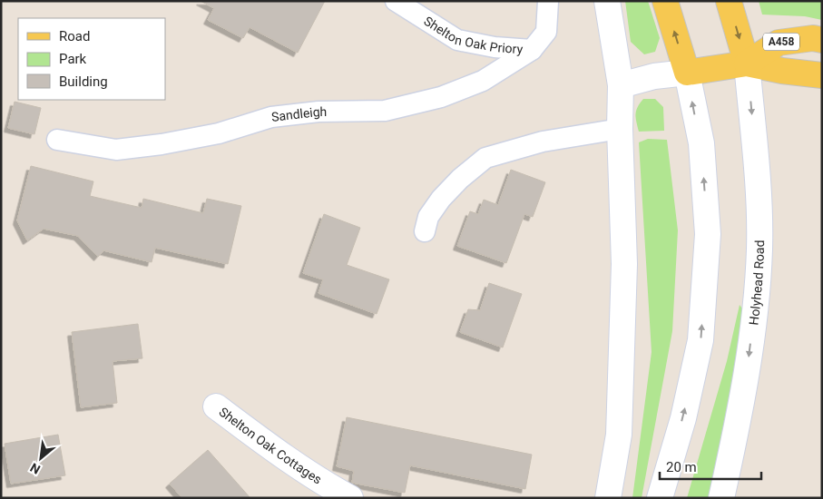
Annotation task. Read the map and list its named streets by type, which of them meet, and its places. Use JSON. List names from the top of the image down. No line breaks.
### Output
{"streets":{"main road":["A458","Holyhead Road","Shelton Oak Cottages"],"lane":["Shelton Oak Priory","Sandleigh"]},"crossings":[["Shelton Oak Priory","Sandleigh"],["A458","Holyhead Road"]],"legend":["Road","Park","Building"],"scale_bar":"20 m","north":"bottom left"}
